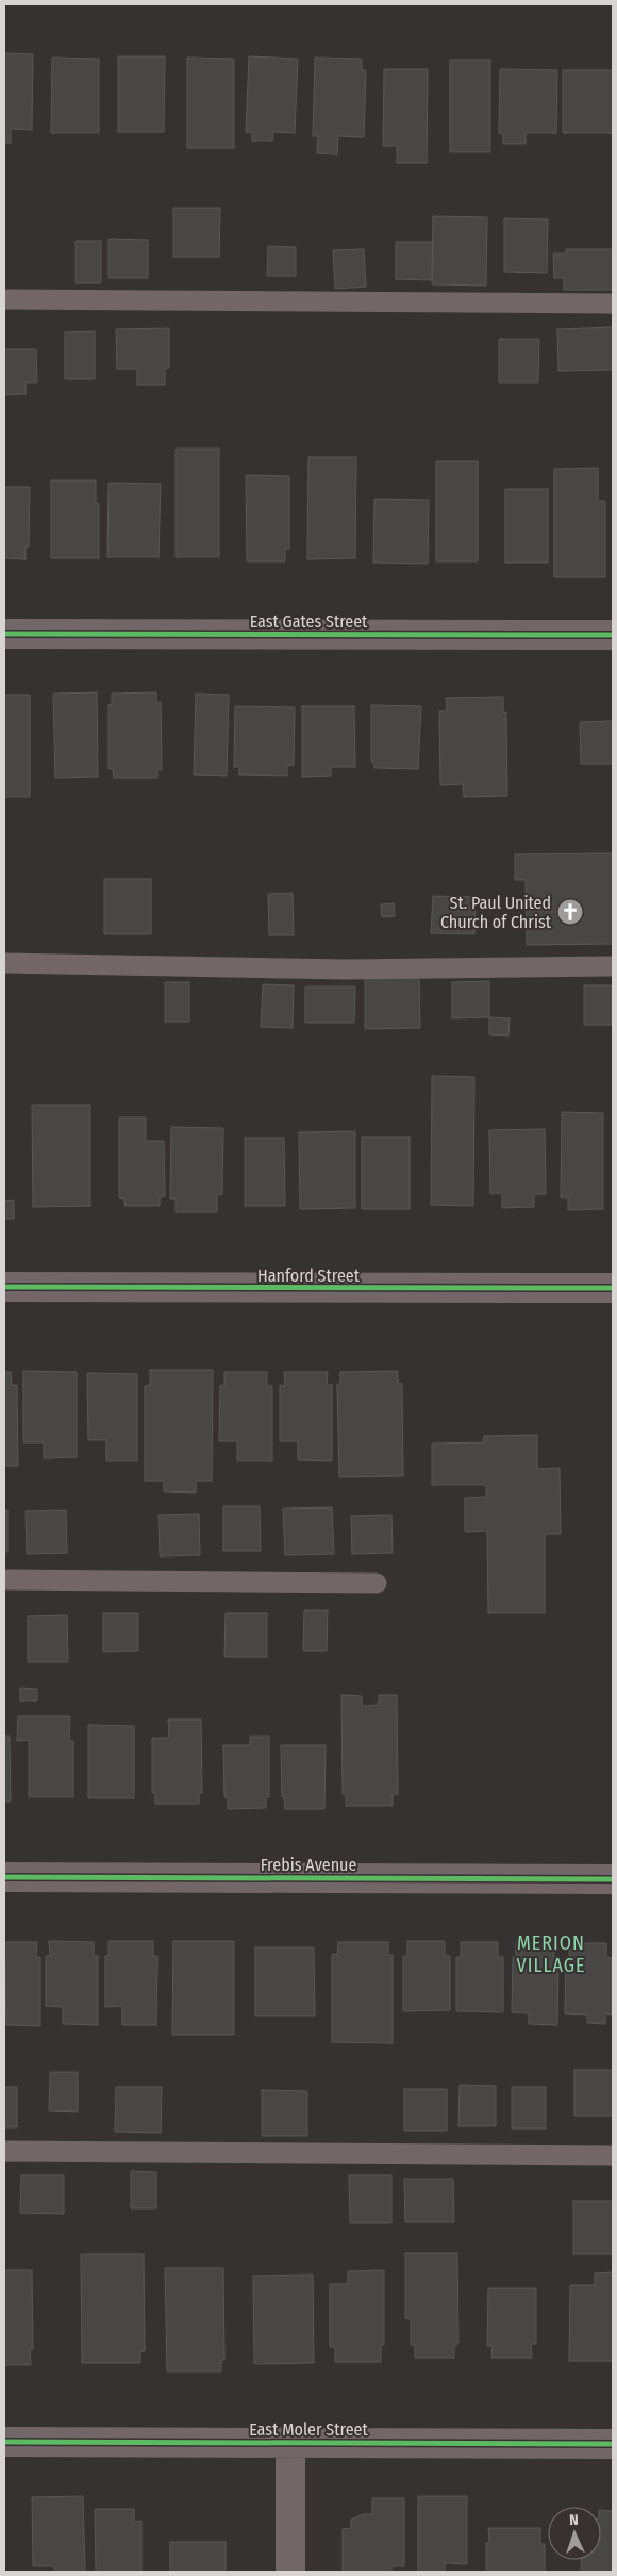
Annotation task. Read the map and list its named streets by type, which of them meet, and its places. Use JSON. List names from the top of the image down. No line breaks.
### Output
{"streets":{"street":["East Gates Street","Hanford Street","Frebis Avenue","East Moler Street"]},"districts":["MERION VILLAGE"],"places":{"church":["St. Paul United Church of Christ"]},"north":"top"}
